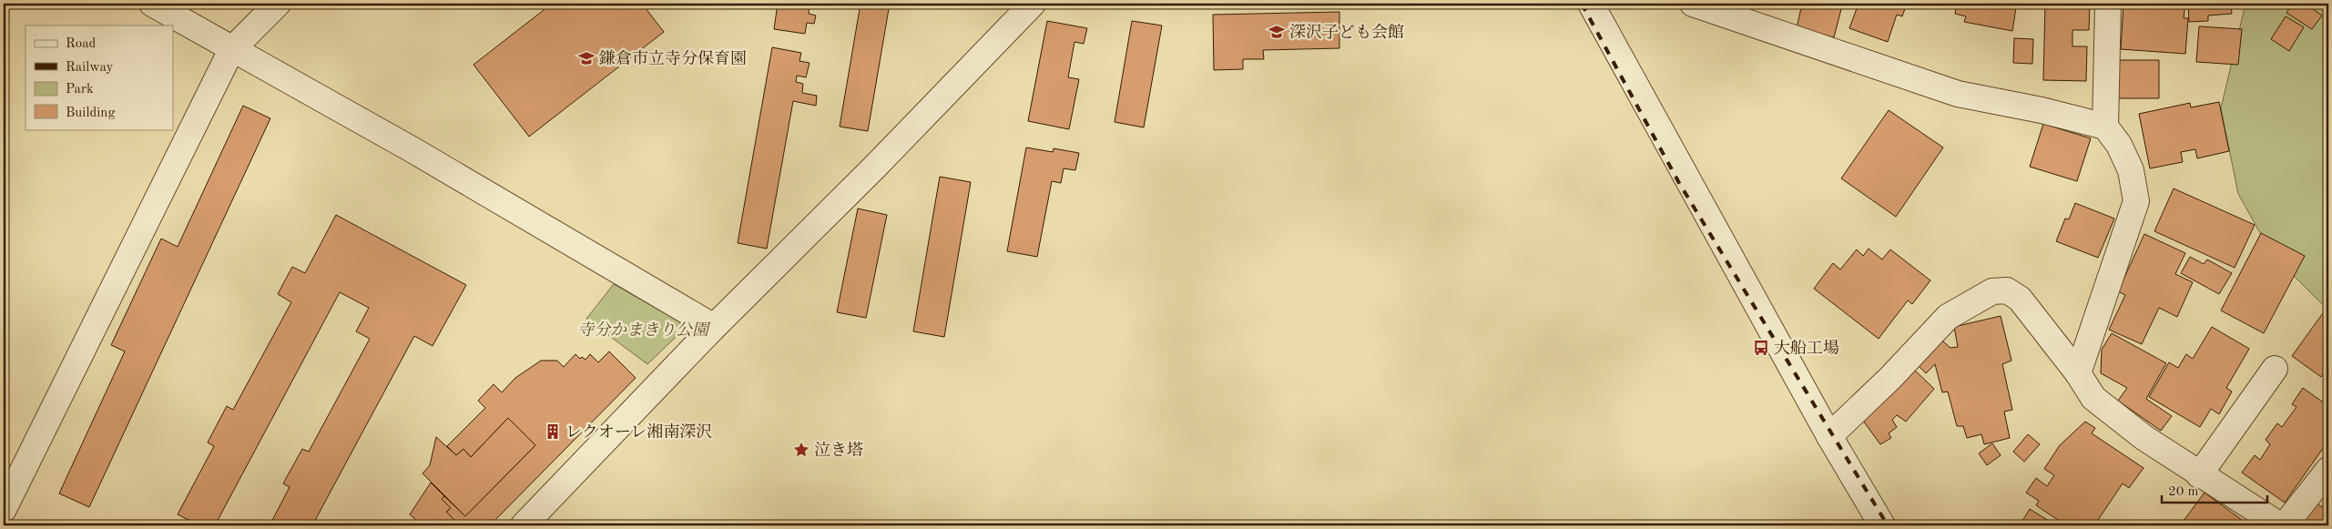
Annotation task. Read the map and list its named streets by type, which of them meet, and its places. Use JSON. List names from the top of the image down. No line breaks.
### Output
{"parks":["寺分かまきり公園"],"places":{"school or university":["深沢子ども会館","鎌倉市立寺分保育園"],"bus stop":["大船工場"],"building":["レクオーレ湘南深沢"],"place":["泣き塔"]},"legend":["Road","Railway","Park","Building"],"scale_bar":"20 m"}
